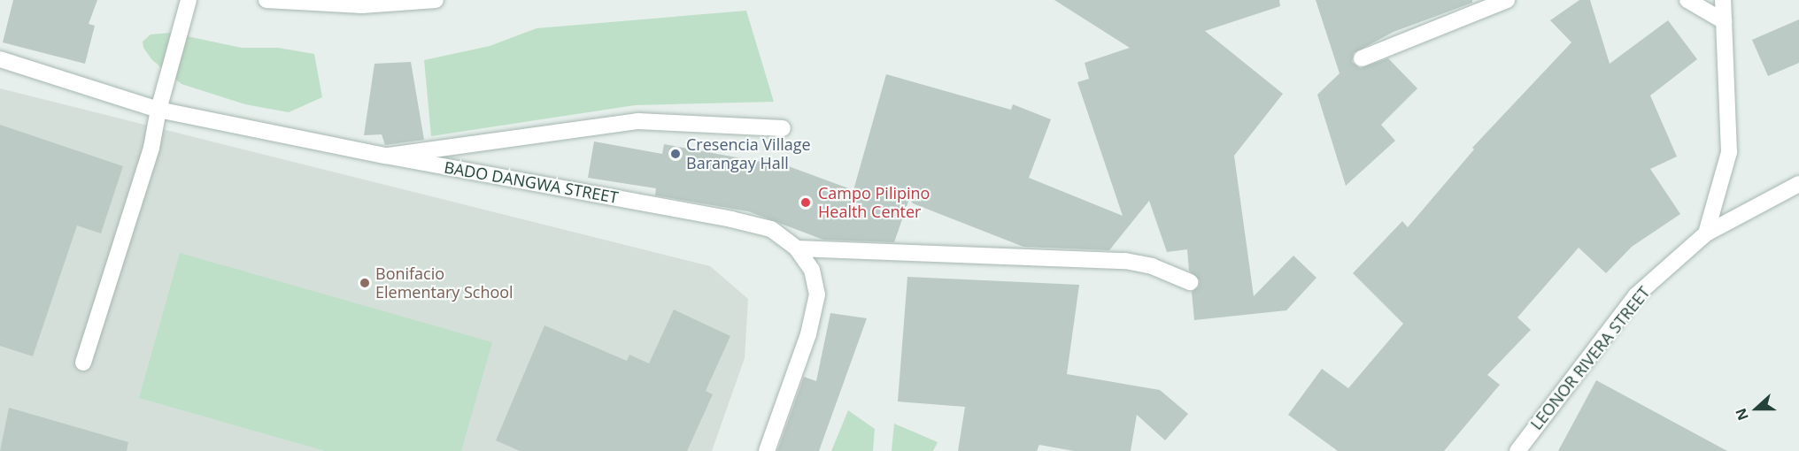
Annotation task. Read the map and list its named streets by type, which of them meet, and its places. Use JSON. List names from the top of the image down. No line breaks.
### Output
{"streets":{"street":["BADO DANGWA STREET","LEONOR RIVERA STREET"]},"places":["Cresencia Village Barangay Hall","Campo Pilipino Health Center","Bonifacio Elementary School"],"north":"left"}
